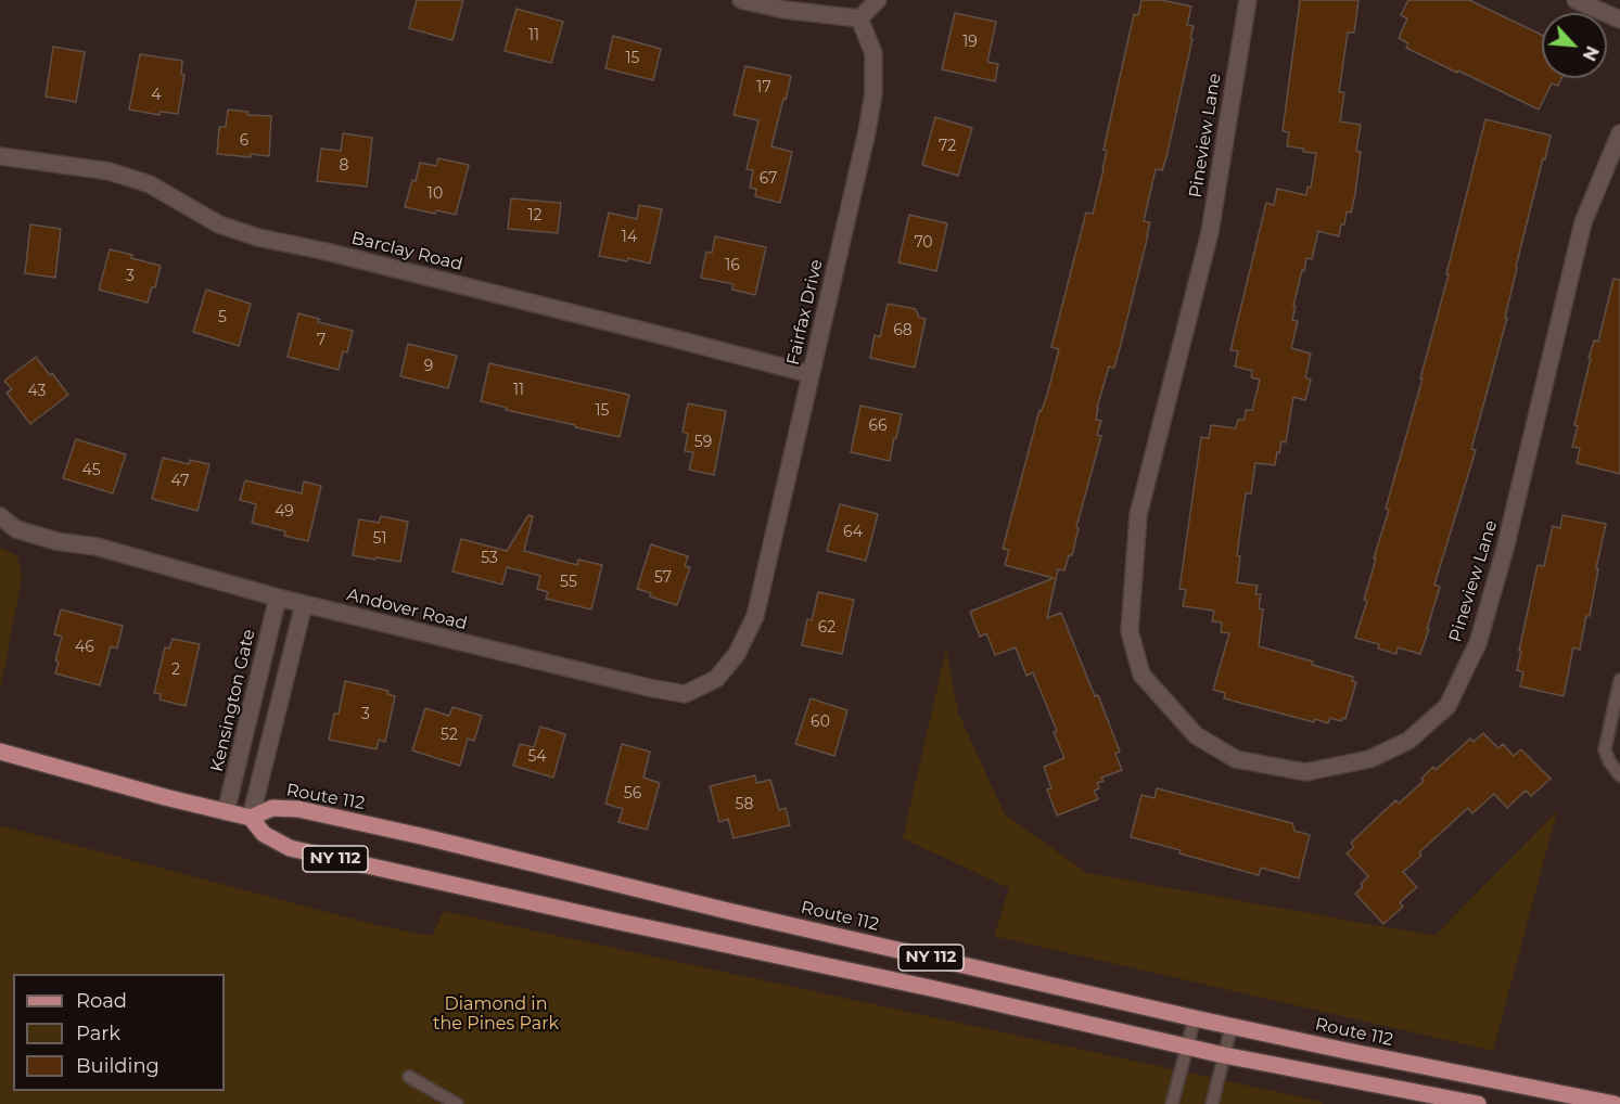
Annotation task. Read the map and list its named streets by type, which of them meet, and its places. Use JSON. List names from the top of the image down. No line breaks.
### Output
{"streets":{"main road":["Route 112","NY 112"],"street":["Pineview Lane","Barclay Road","Fairfax Drive","Andover Road","Kensington Gate"]},"crossings":[["Barclay Road","Fairfax Drive"],["Fairfax Drive","Andover Road"],["Andover Road","Kensington Gate"],["Kensington Gate","Route 112"],["Route 112","NY 112"]],"parks":["Diamond in the Pines Park"],"house_numbers":["11","19","15","17","4","6","72","8","67","10","12","14","70","16","3","5","68","7","9","11","43","15","66","59","45","47","49","64","51","53","57","55","62","46","2","3","60","52","54","56","58"],"legend":["Road","Park","Building"],"north":"bottom right"}
